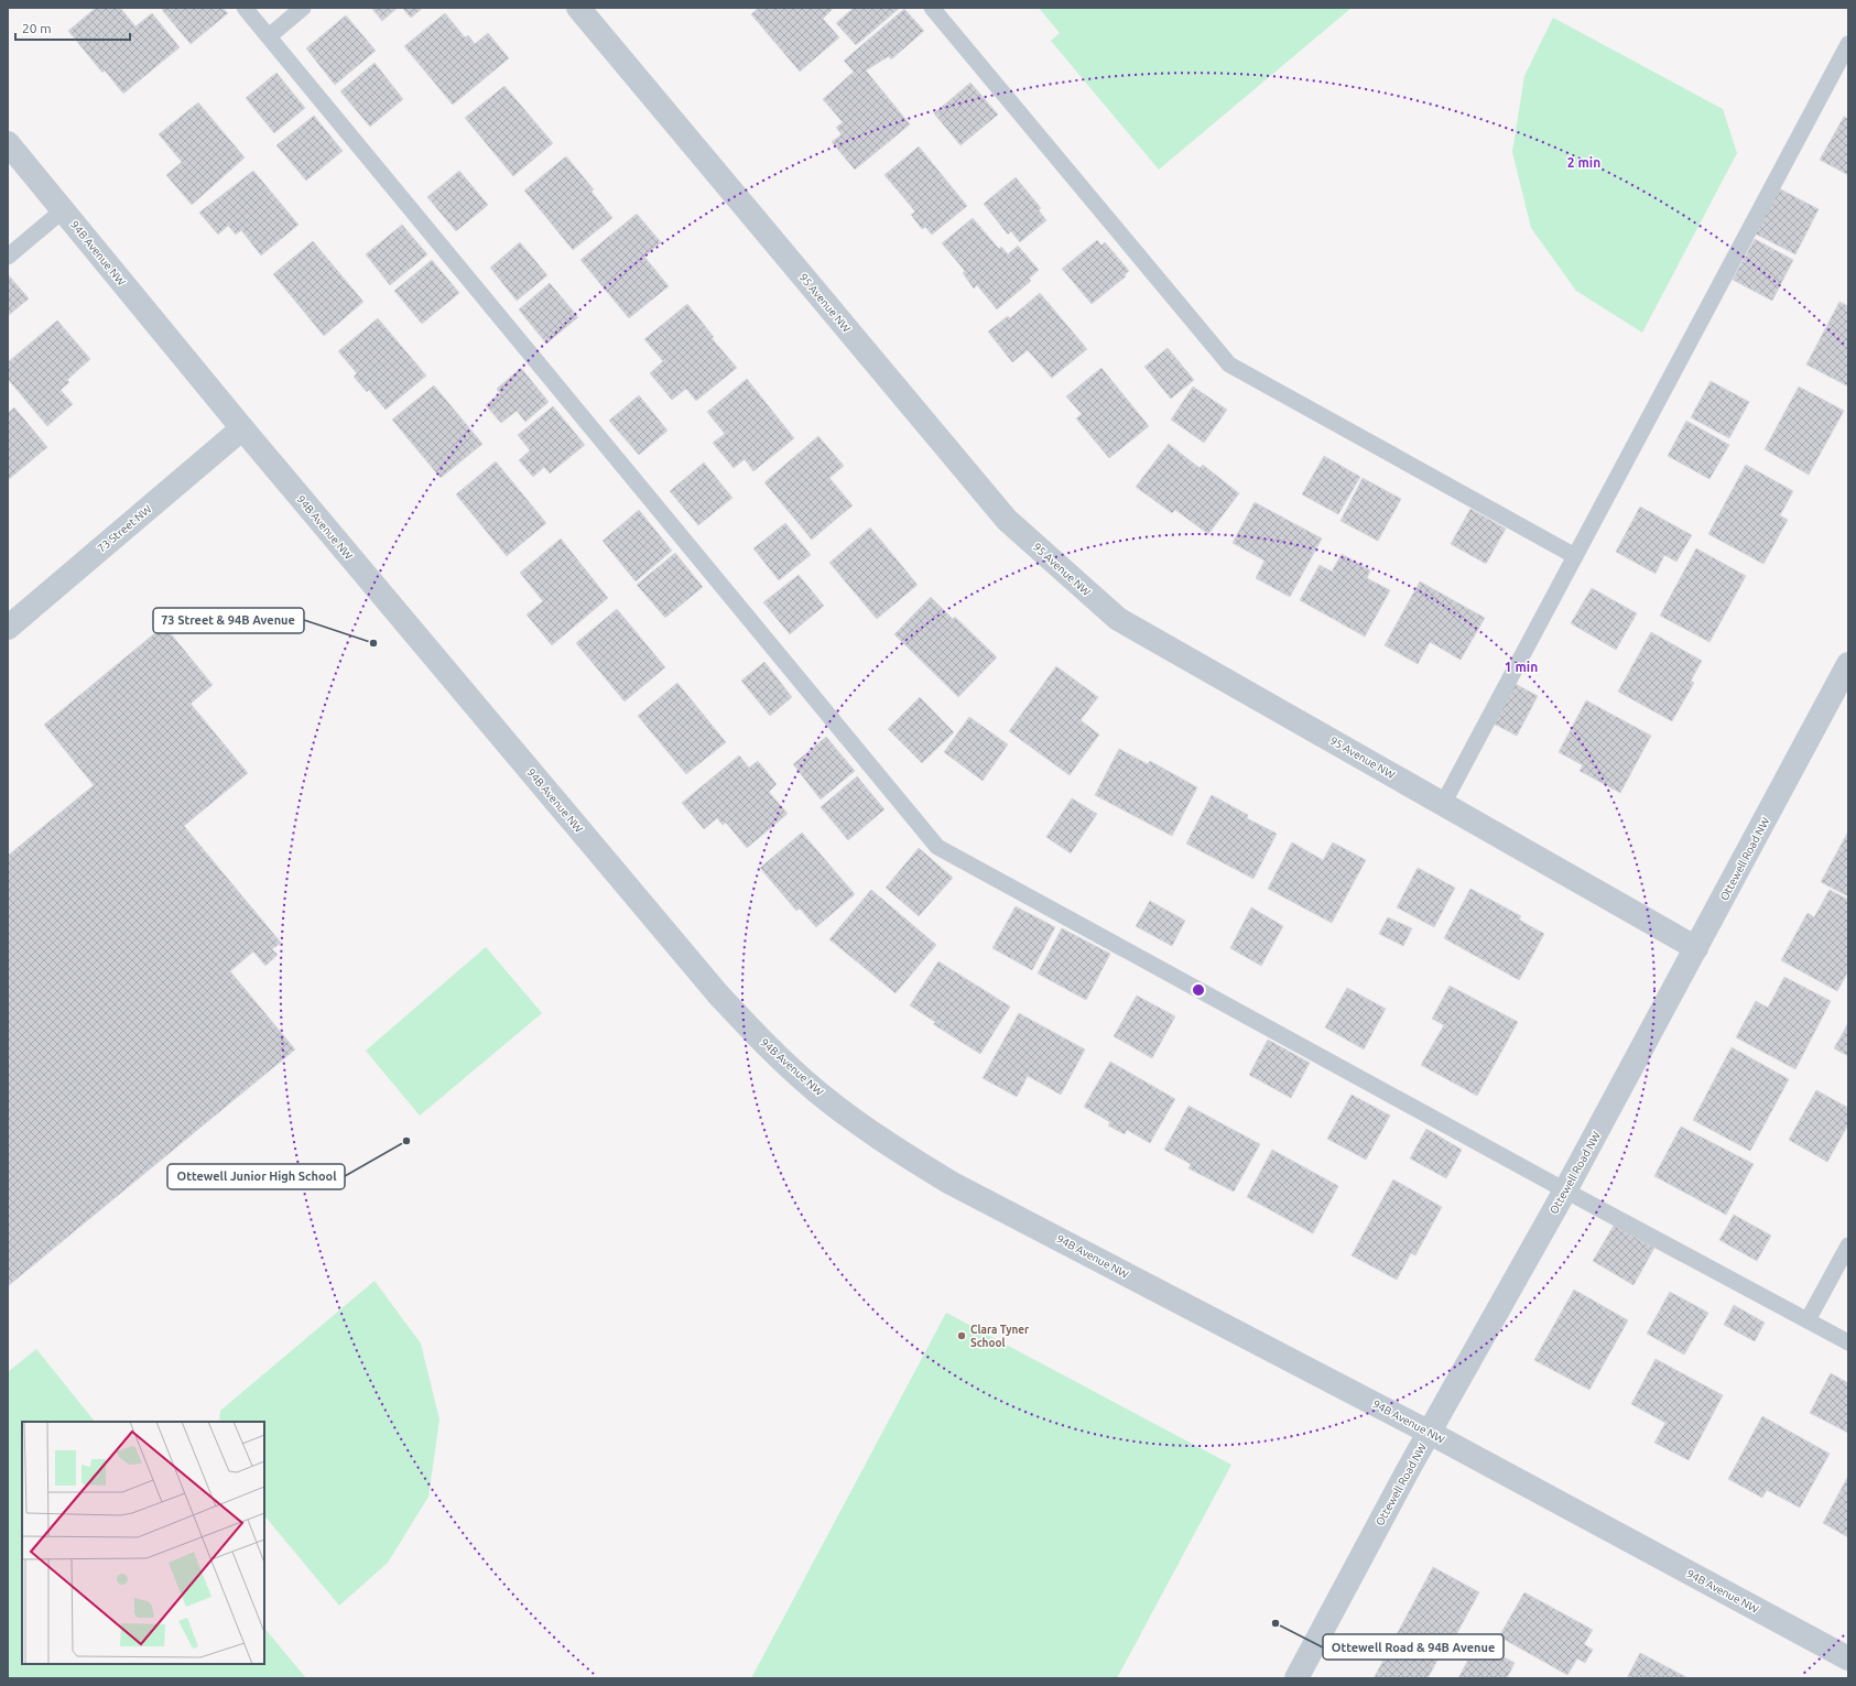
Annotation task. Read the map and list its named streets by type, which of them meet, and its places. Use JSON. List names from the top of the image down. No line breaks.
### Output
{"streets":{"street":["94B Avenue NW","95 Avenue NW","73 Street NW","Ottewell Road NW"]},"crossings":[["94B Avenue NW","73 Street NW"],["94B Avenue NW","Ottewell Road NW"],["95 Avenue NW","Ottewell Road NW"]],"places":["73 Street & 94B Avenue","Ottewell Junior High School","Clara Tyner School","Ottewell Road & 94B Avenue"],"scale_bar":"20 m","rings":["2 min","1 min"]}
